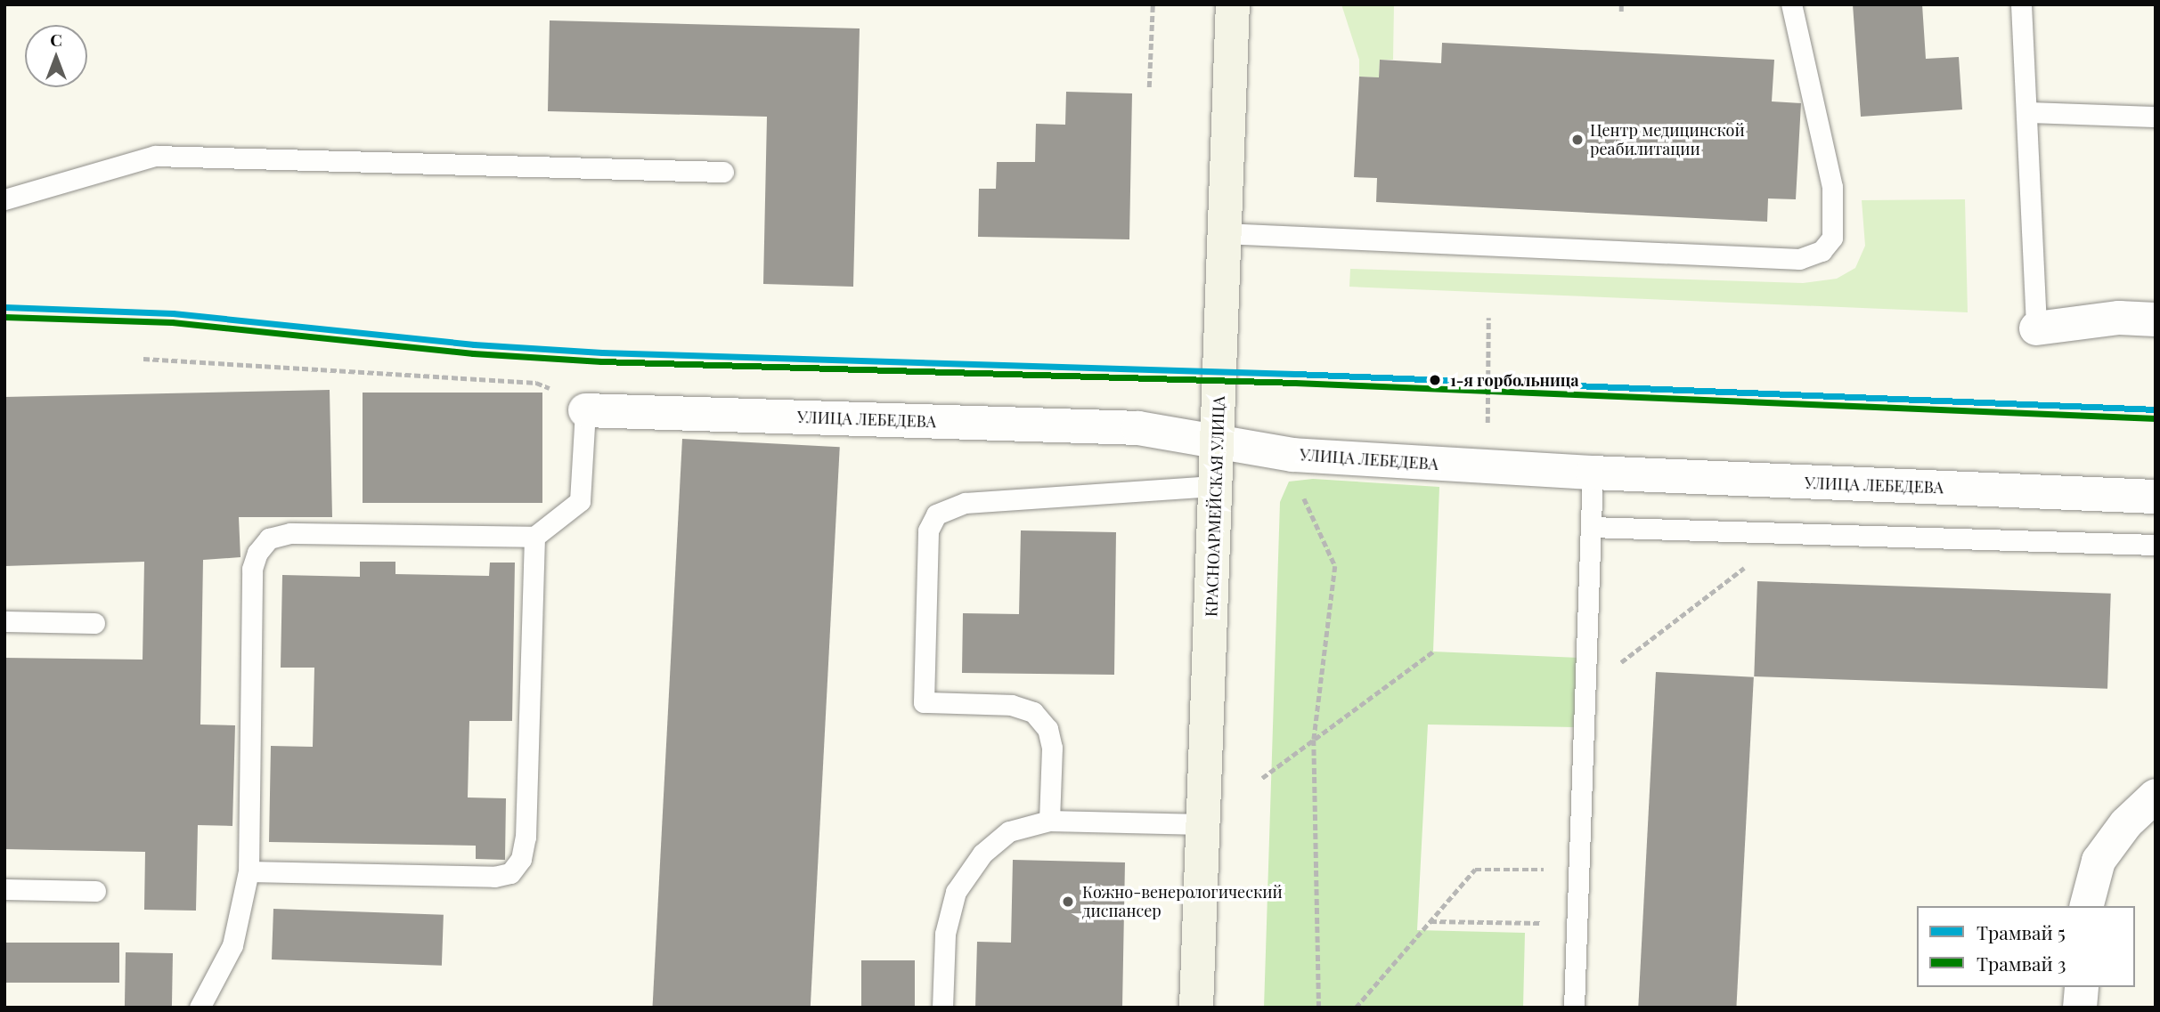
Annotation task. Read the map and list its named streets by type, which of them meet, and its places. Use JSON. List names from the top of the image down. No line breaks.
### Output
{"streets":{"main road":["КРАСНОАРМЕЙСКАЯ УЛИЦА"],"street":["УЛИЦА ЛЕБЕДЕВА"]},"crossings":[["УЛИЦА ЛЕБЕДЕВА","КРАСНОАРМЕЙСКАЯ УЛИЦА"]],"places":["Центр медицинской реабилитации","1-я горбольница","Кожно-венерологический диспансер"],"lines":["tram line 5","tram line 3"],"legend":["Трамвай 5","Трамвай 3"],"north":"top"}
